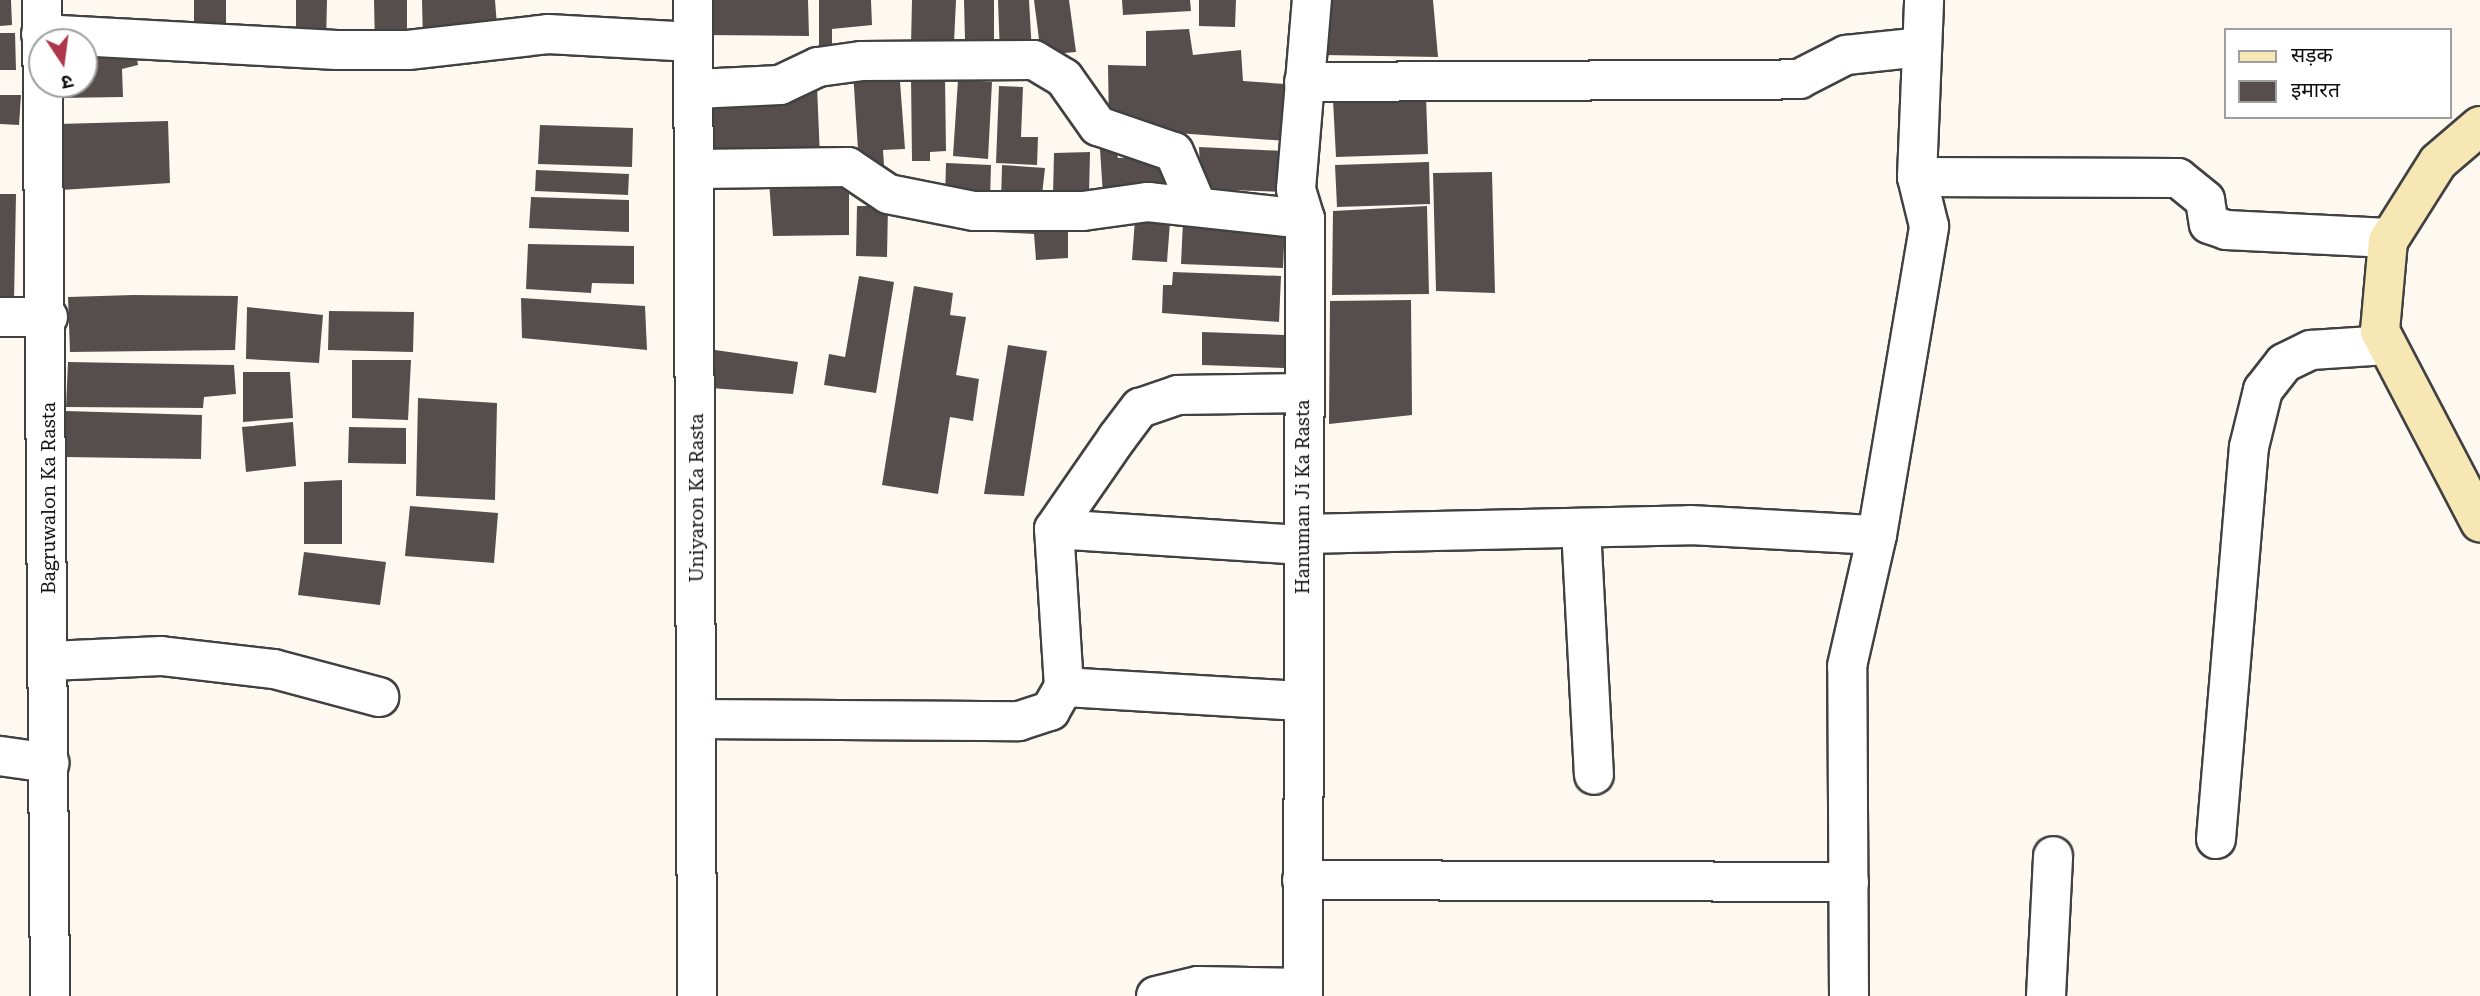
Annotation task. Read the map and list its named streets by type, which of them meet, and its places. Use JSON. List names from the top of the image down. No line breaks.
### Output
{"streets":{"street":["Hanuman Ji Ka Rasta","Bagruwalon Ka Rasta","Uniyaron Ka Rasta"]},"legend":["सड़क","इमारत"],"north":"bottom"}
